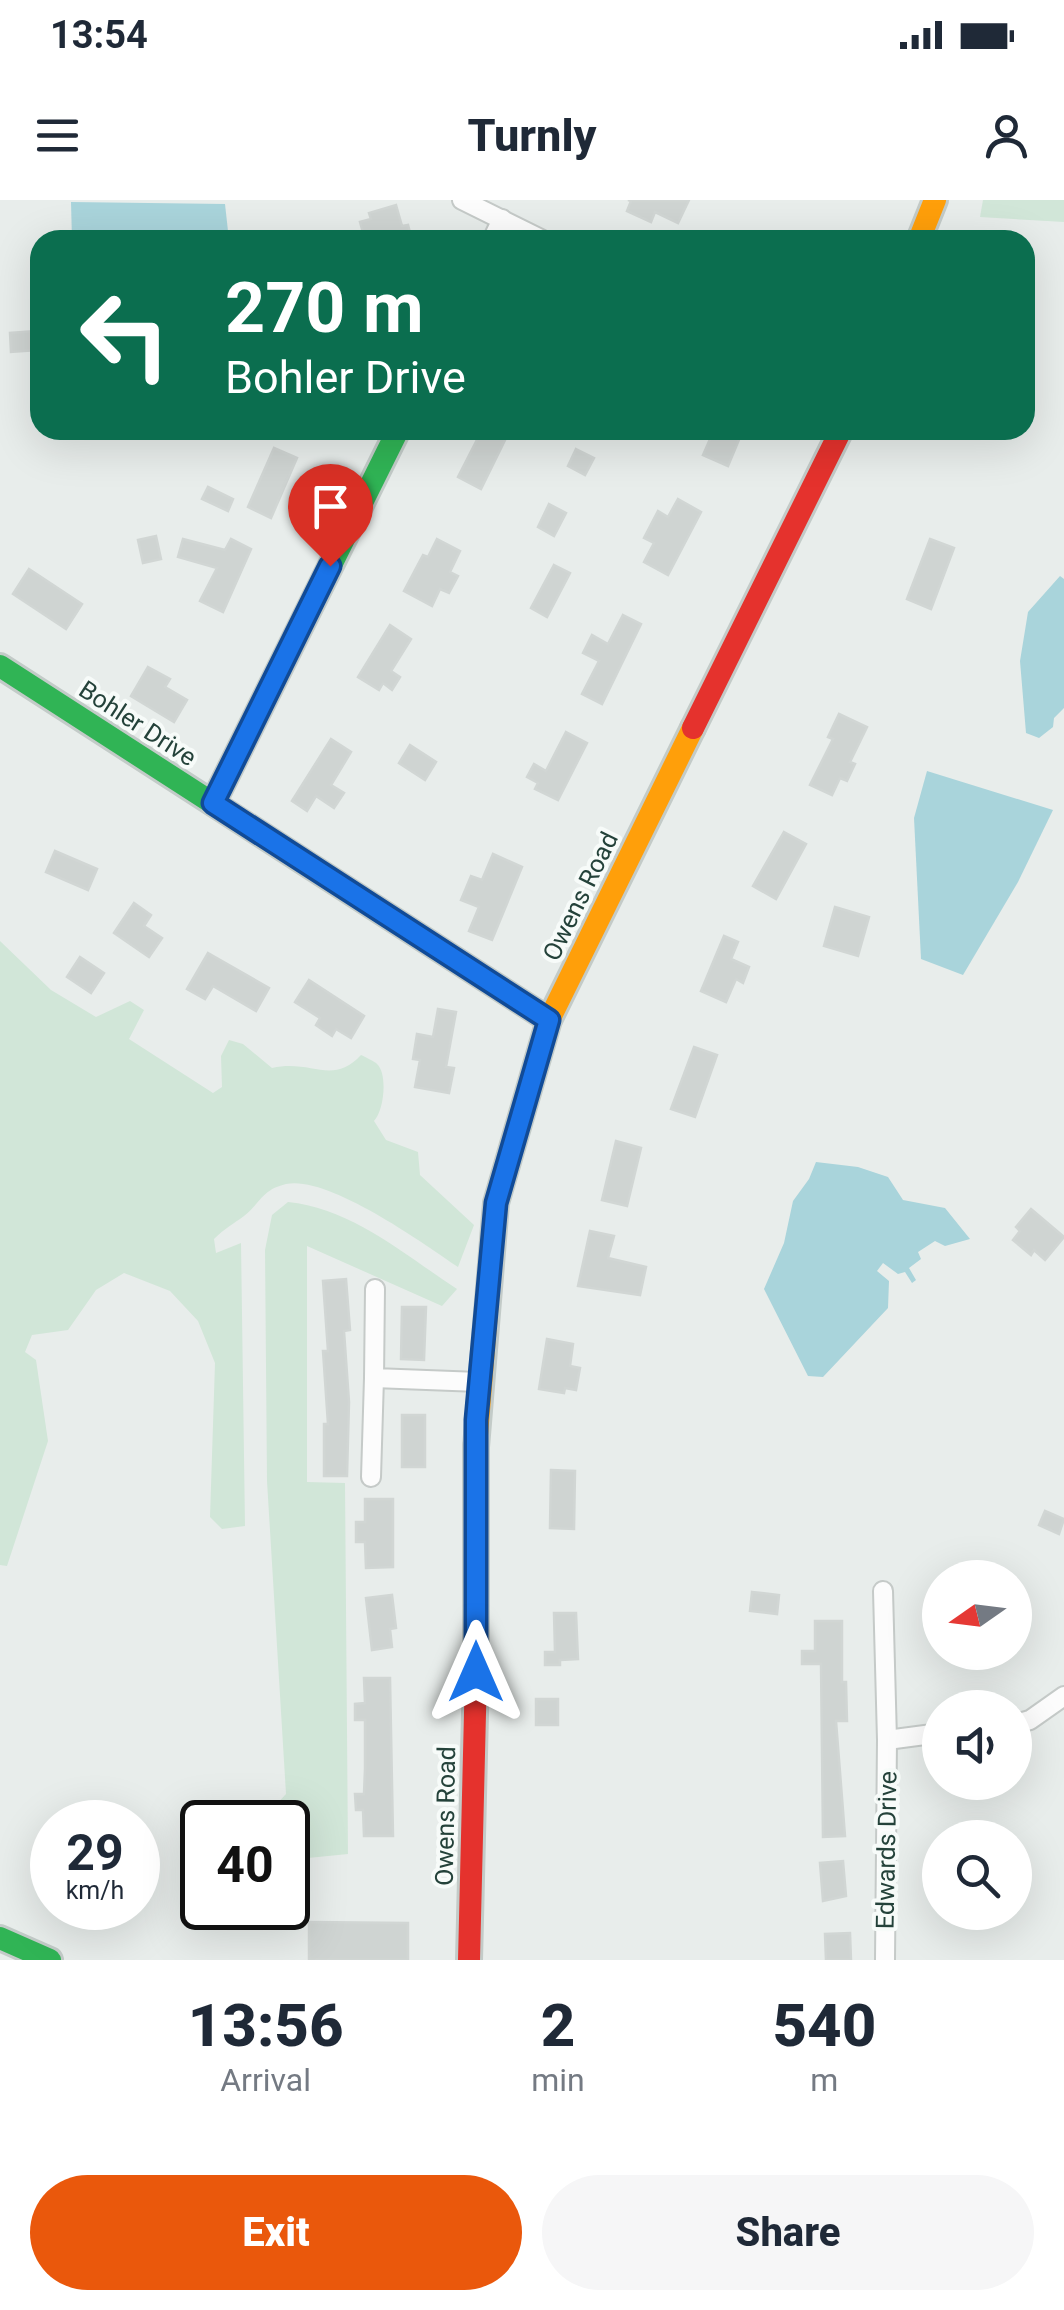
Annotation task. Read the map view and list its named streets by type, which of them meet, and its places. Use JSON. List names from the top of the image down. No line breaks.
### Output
{"streets":{"street":["Bohler Drive","Owens Road","Edwards Drive"]},"crossings":[["Bohler Drive","Owens Road"]],"north":"left","page":{"status":"13:54","header":"Turnly","turn":["270 m","Bohler Drive"],"speed":"29 km/h","limit":"40","eta":["13:56","Arrival","2","min","540","m"],"buttons":["Exit","Share"]}}
